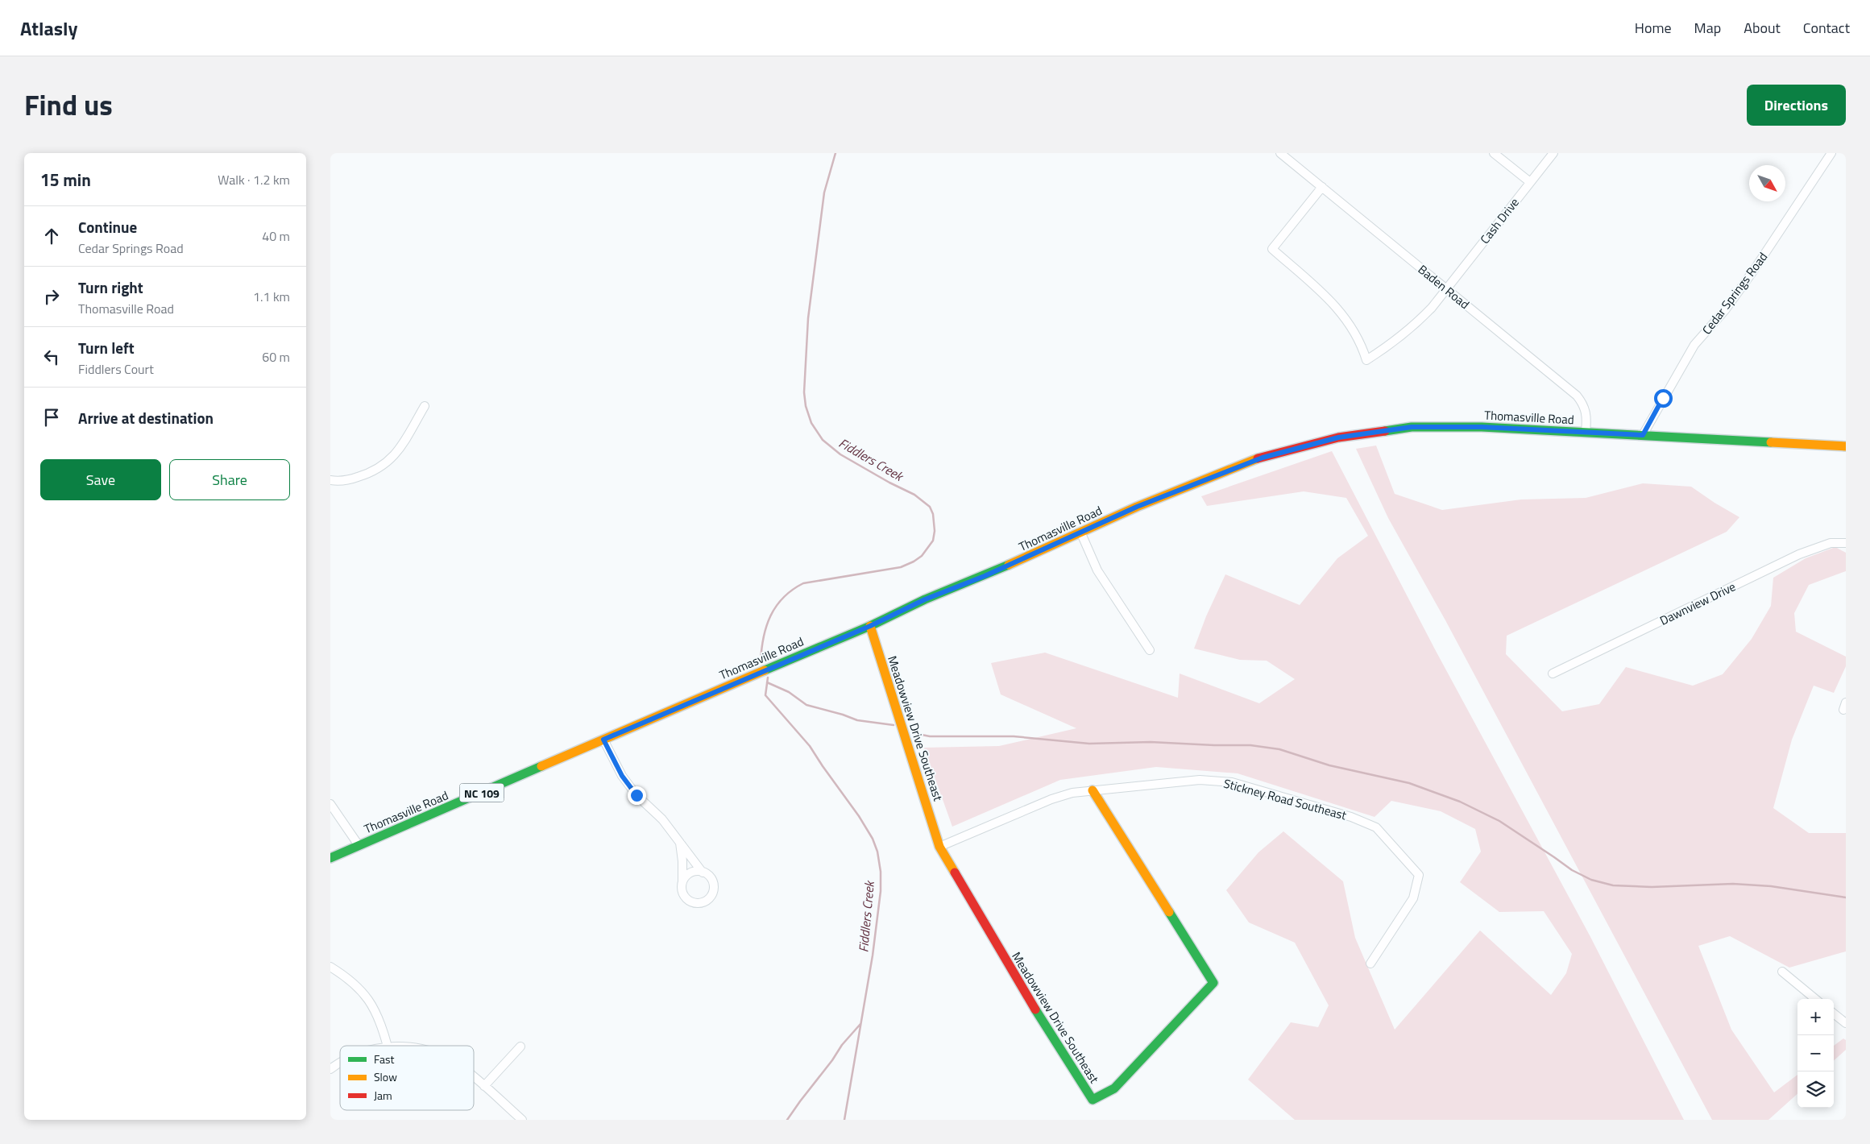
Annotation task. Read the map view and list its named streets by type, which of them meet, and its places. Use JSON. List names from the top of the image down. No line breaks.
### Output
{"streets":{"main road":["Thomasville Road","Meadowview Drive Southeast","NC 109"],"street":["Cash Drive","Baden Road","Cedar Springs Road","Dawnview Drive","Stickney Road Southeast"]},"crossings":[["Cash Drive","Baden Road"],["Baden Road","Thomasville Road"],["Cedar Springs Road","Thomasville Road"],["Thomasville Road","Meadowview Drive Southeast"],["Meadowview Drive Southeast","Stickney Road Southeast"]],"water":["Fiddlers Creek"],"legend":["Fast","Slow","Jam"],"north":"bottom right","page":{"header":"Atlasly","nav":["Home","Map","About","Contact"],"title":"Find us","buttons":["Directions",["Save","Share"]],"heading":["15 min","Walk · 1.2 km"],"list":[["Continue","Cedar Springs Road","40 m"],["Turn right","Thomasville Road","1.1 km"],["Turn left","Fiddlers Court","60 m"],"Arrive at destination"],"map_buttons":["+","−"]}}
